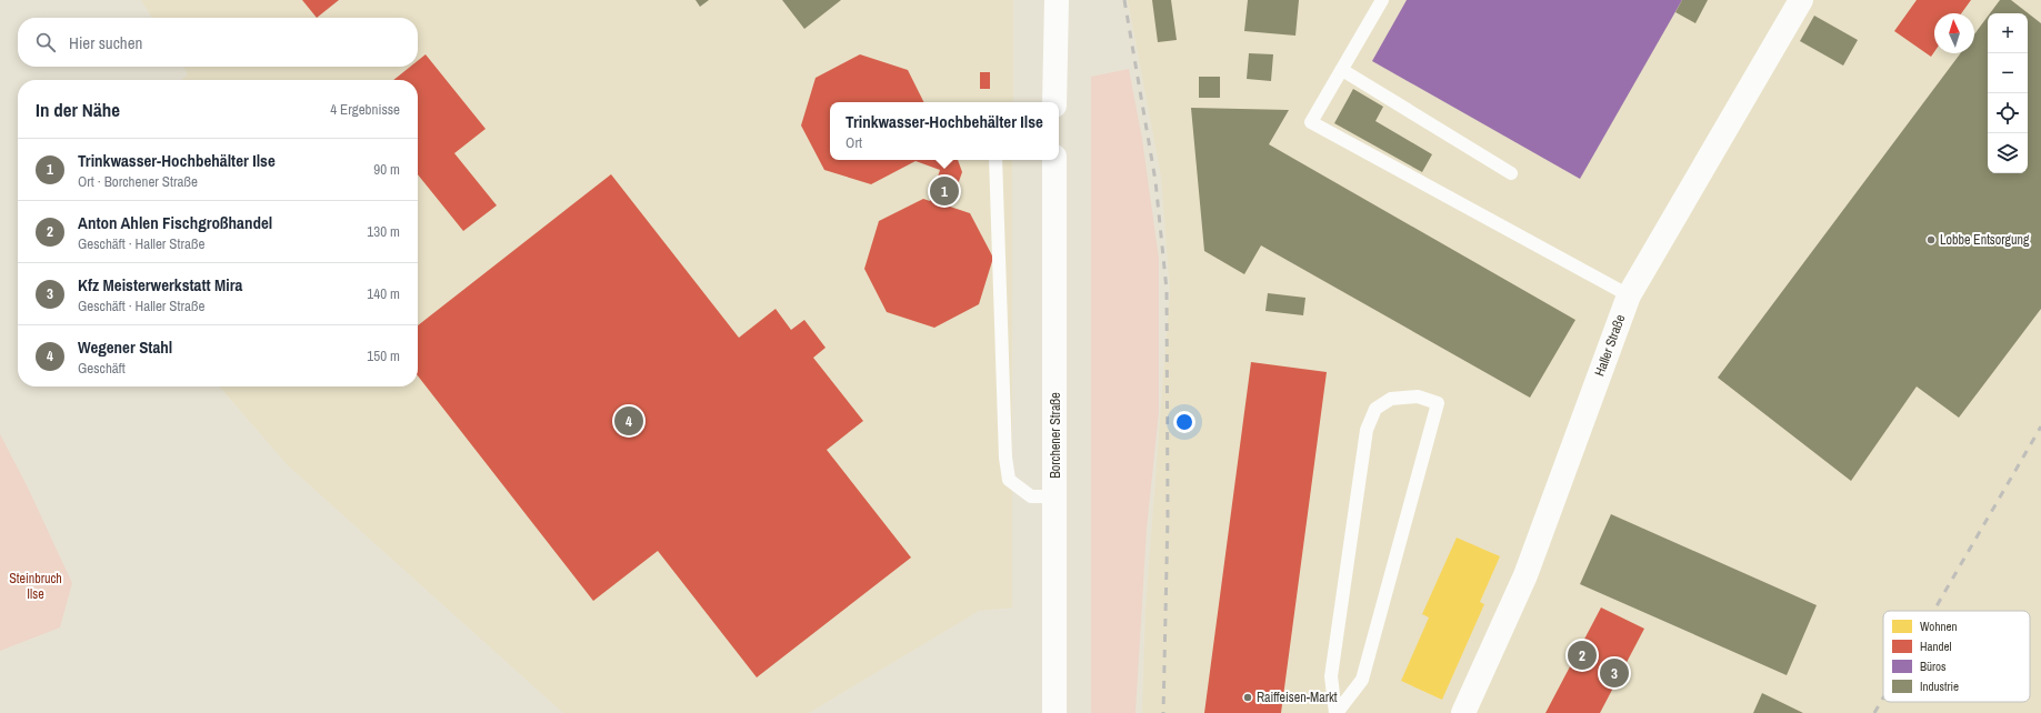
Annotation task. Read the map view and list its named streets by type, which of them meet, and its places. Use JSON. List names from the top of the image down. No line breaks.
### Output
{"streets":{"street":["Haller Straße","Borchener Straße"]},"parks":["Steinbruch Ilse"],"places":["Lobbe Entsorgung","Raiffeisen-Markt"],"legend":["Wohnen","Handel","Büros","Industrie"],"north":"top","page":{"map_buttons":["+","−"],"search":"Hier suchen","heading":["In der Nähe","4 Ergebnisse"],"popup":["Trinkwasser-Hochbehälter Ilse","Ort"],"list":[{"mark":"1","name":"Trinkwasser-Hochbehälter Ilse","note":"Ort · Borchener Straße","value":"90 m"},{"mark":"2","name":"Anton Ahlen Fischgroßhandel","note":"Geschäft · Haller Straße","value":"130 m"},{"mark":"3","name":"Kfz Meisterwerkstatt Mira","note":"Geschäft · Haller Straße","value":"140 m"},{"mark":"4","name":"Wegener Stahl","note":"Geschäft","value":"150 m"}],"pins":["1","4","2","3"]}}
